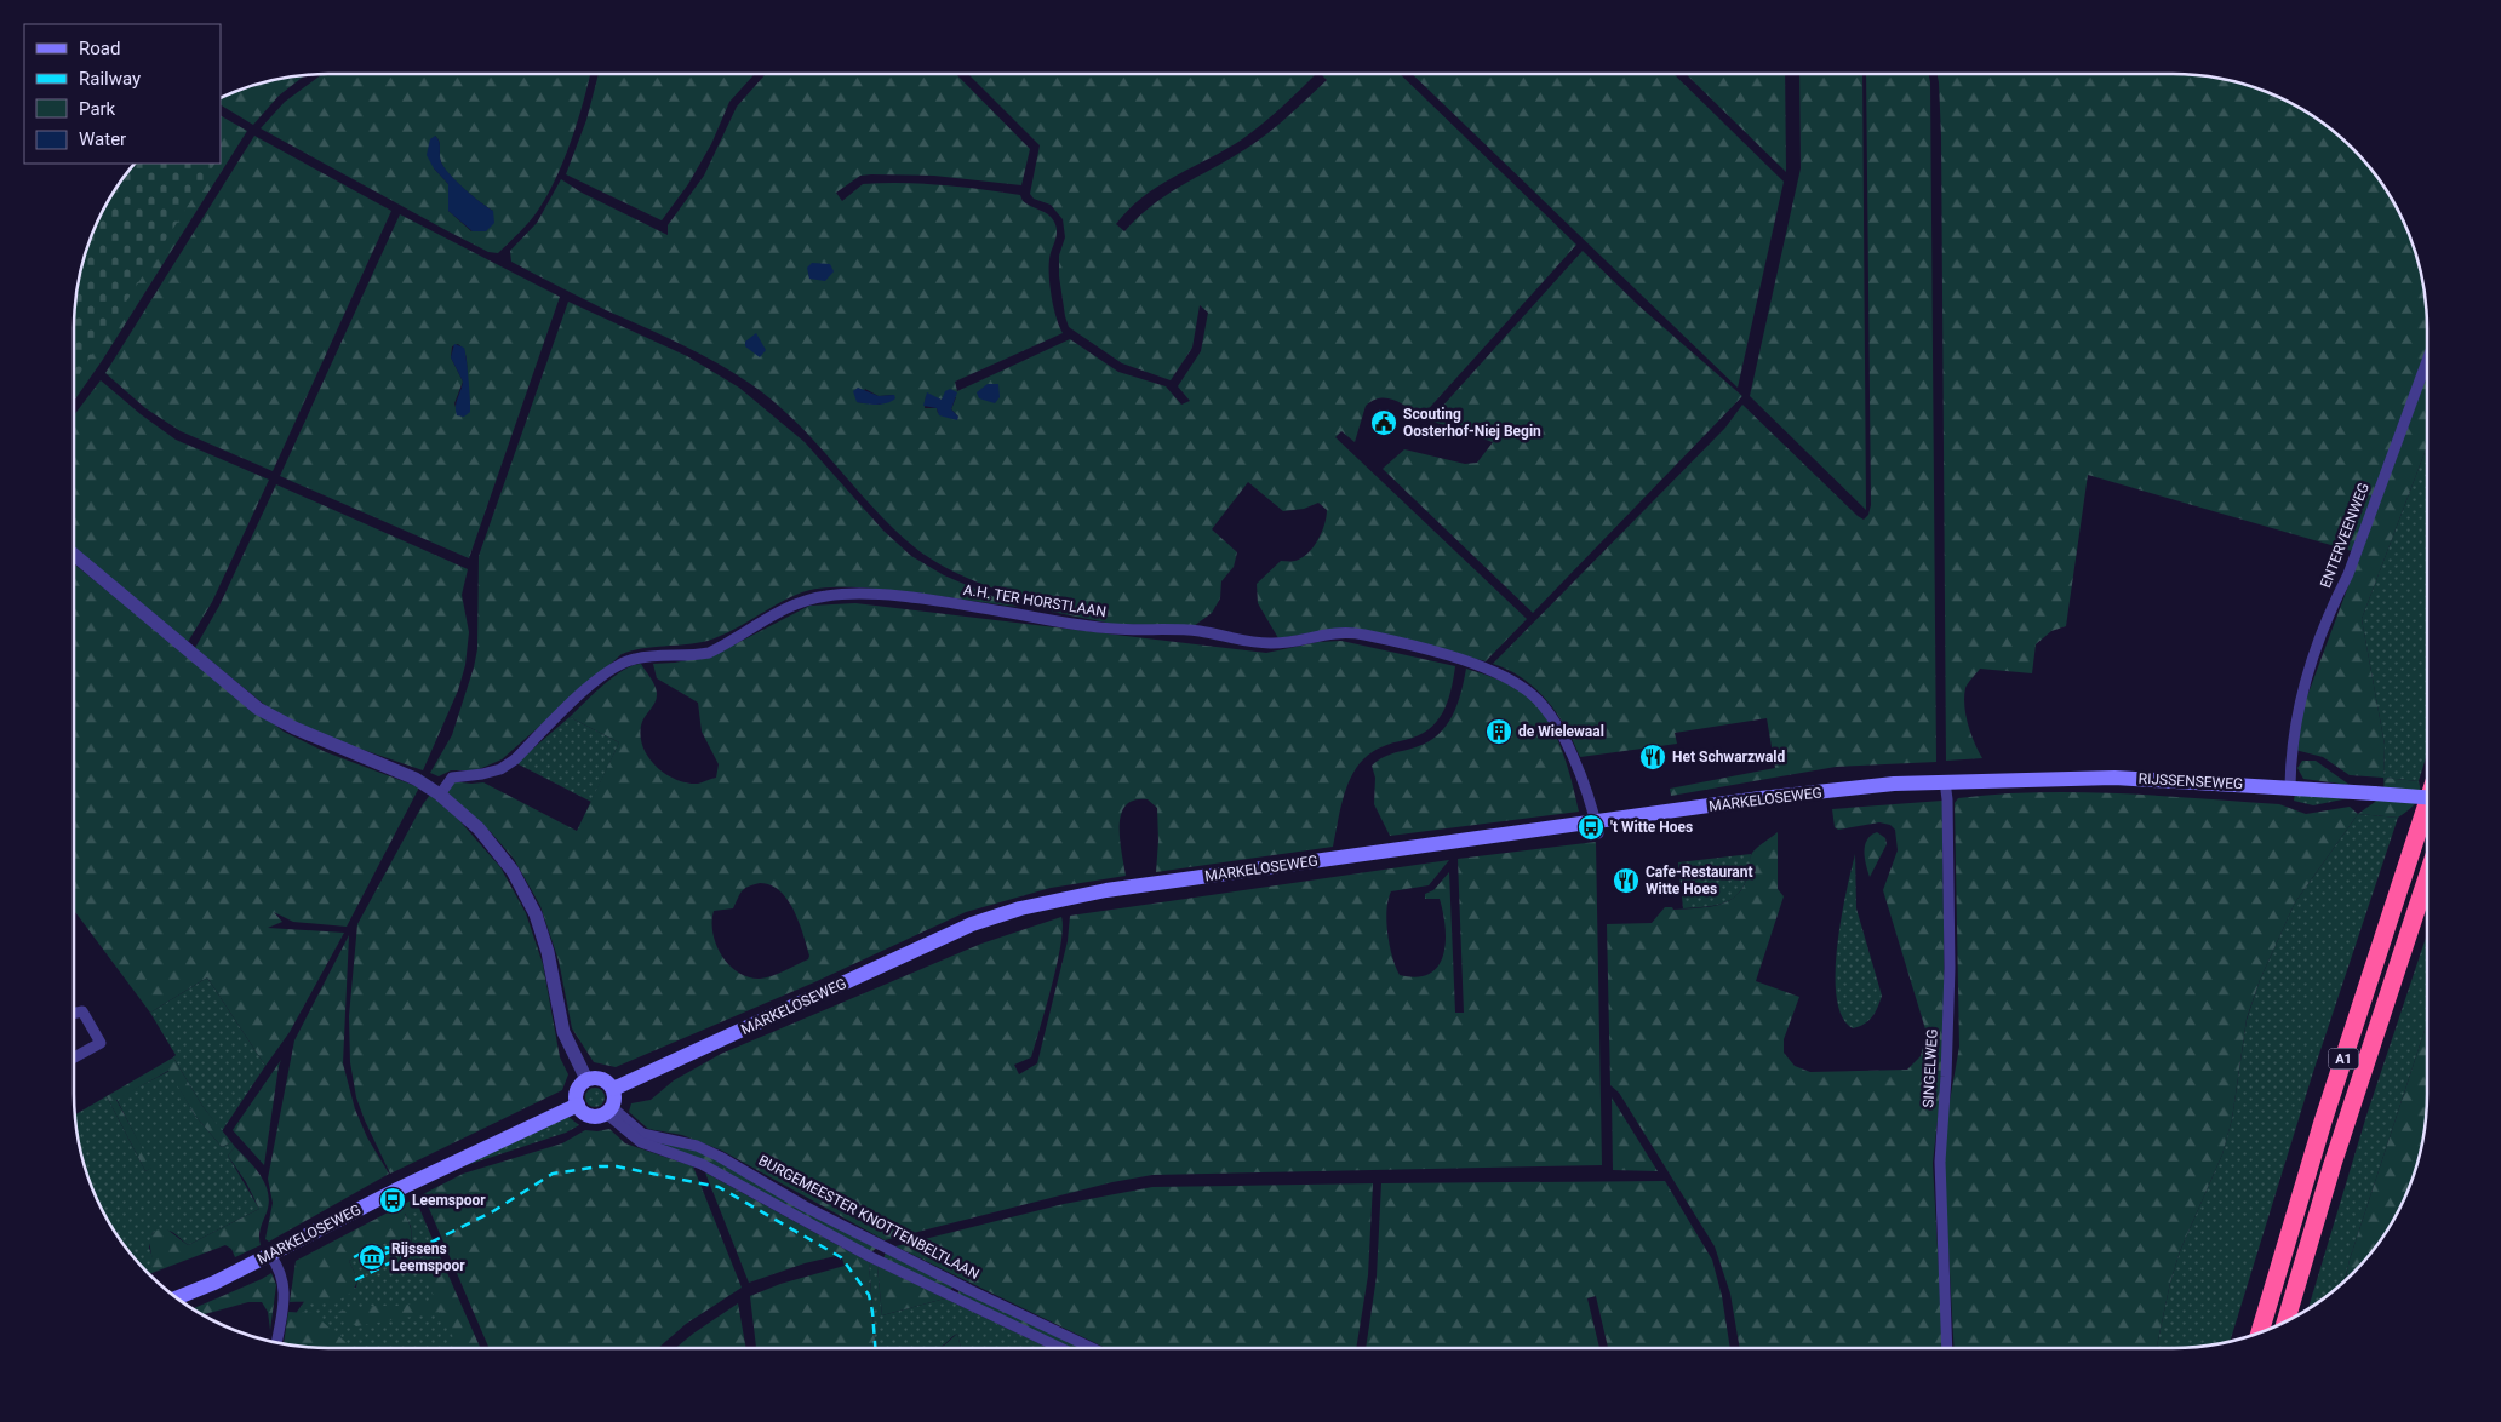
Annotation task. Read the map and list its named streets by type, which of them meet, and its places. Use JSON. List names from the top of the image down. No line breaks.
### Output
{"streets":{"highway":["A1"],"main road":["RIJSSENSEWEG","MARKELOSEWEG"],"street":["ENTERVEENWEG","A.H. TER HORSTLAAN","SINGELWEG","BURGEMEESTER KNOTTENBELTLAAN"]},"crossings":[["ENTERVEENWEG","RIJSSENSEWEG"],["A.H. TER HORSTLAAN","MARKELOSEWEG"],["RIJSSENSEWEG","MARKELOSEWEG"],["RIJSSENSEWEG","SINGELWEG"],["MARKELOSEWEG","SINGELWEG"],["MARKELOSEWEG","BURGEMEESTER KNOTTENBELTLAAN"]],"places":{"public building":["Scouting Oosterhof-Niej Begin"],"building":["de Wielewaal"],"restaurant":["Het Schwarzwald","Cafe-Restaurant Witte Hoes"],"bus stop":["'t Witte Hoes","Leemspoor"],"museum":["Rijssens Leemspoor"]},"legend":["Road","Railway","Park","Water"]}
